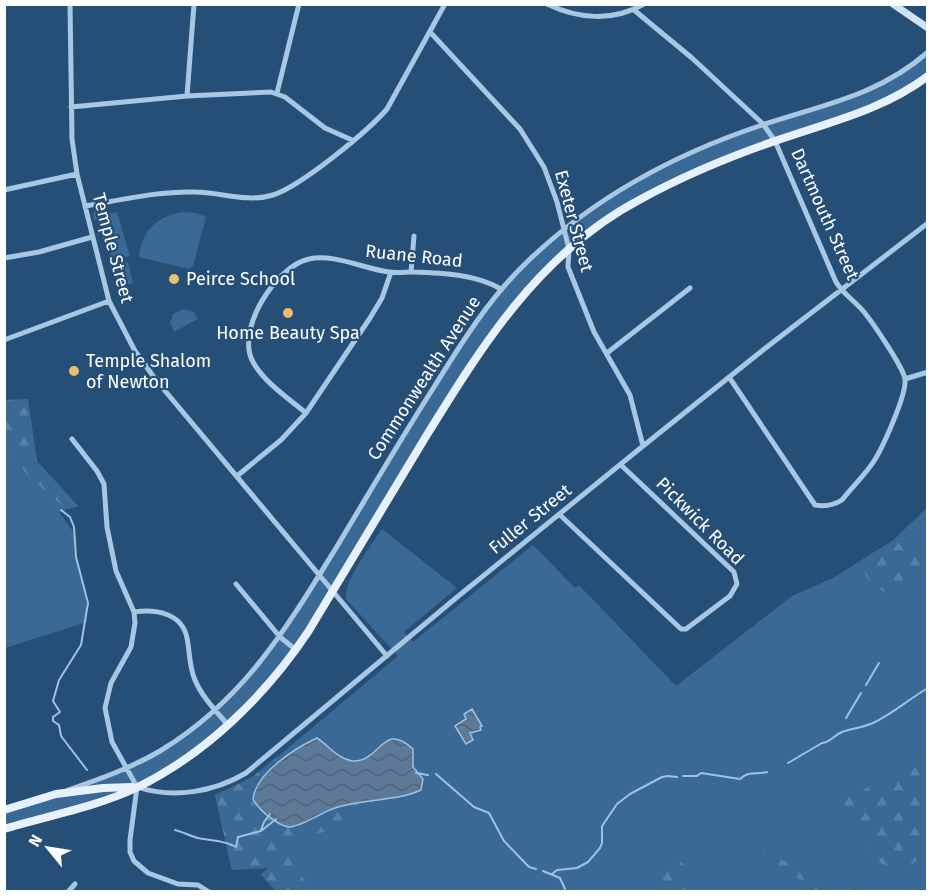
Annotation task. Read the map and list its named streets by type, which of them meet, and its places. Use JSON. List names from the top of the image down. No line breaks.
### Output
{"streets":{"main road":["Commonwealth Avenue"],"street":["Dartmouth Street","Exeter Street","Temple Street","Ruane Road","Fuller Street","Pickwick Road"]},"crossings":[["Dartmouth Street","Commonwealth Avenue"],["Dartmouth Street","Fuller Street"],["Exeter Street","Commonwealth Avenue"],["Exeter Street","Fuller Street"],["Temple Street","Commonwealth Avenue"],["Temple Street","Fuller Street"],["Ruane Road","Commonwealth Avenue"],["Commonwealth Avenue","Fuller Street"],["Fuller Street","Pickwick Road"]],"places":["Peirce School","Home Beauty Spa","Temple Shalom of Newton"],"north":"top left"}
